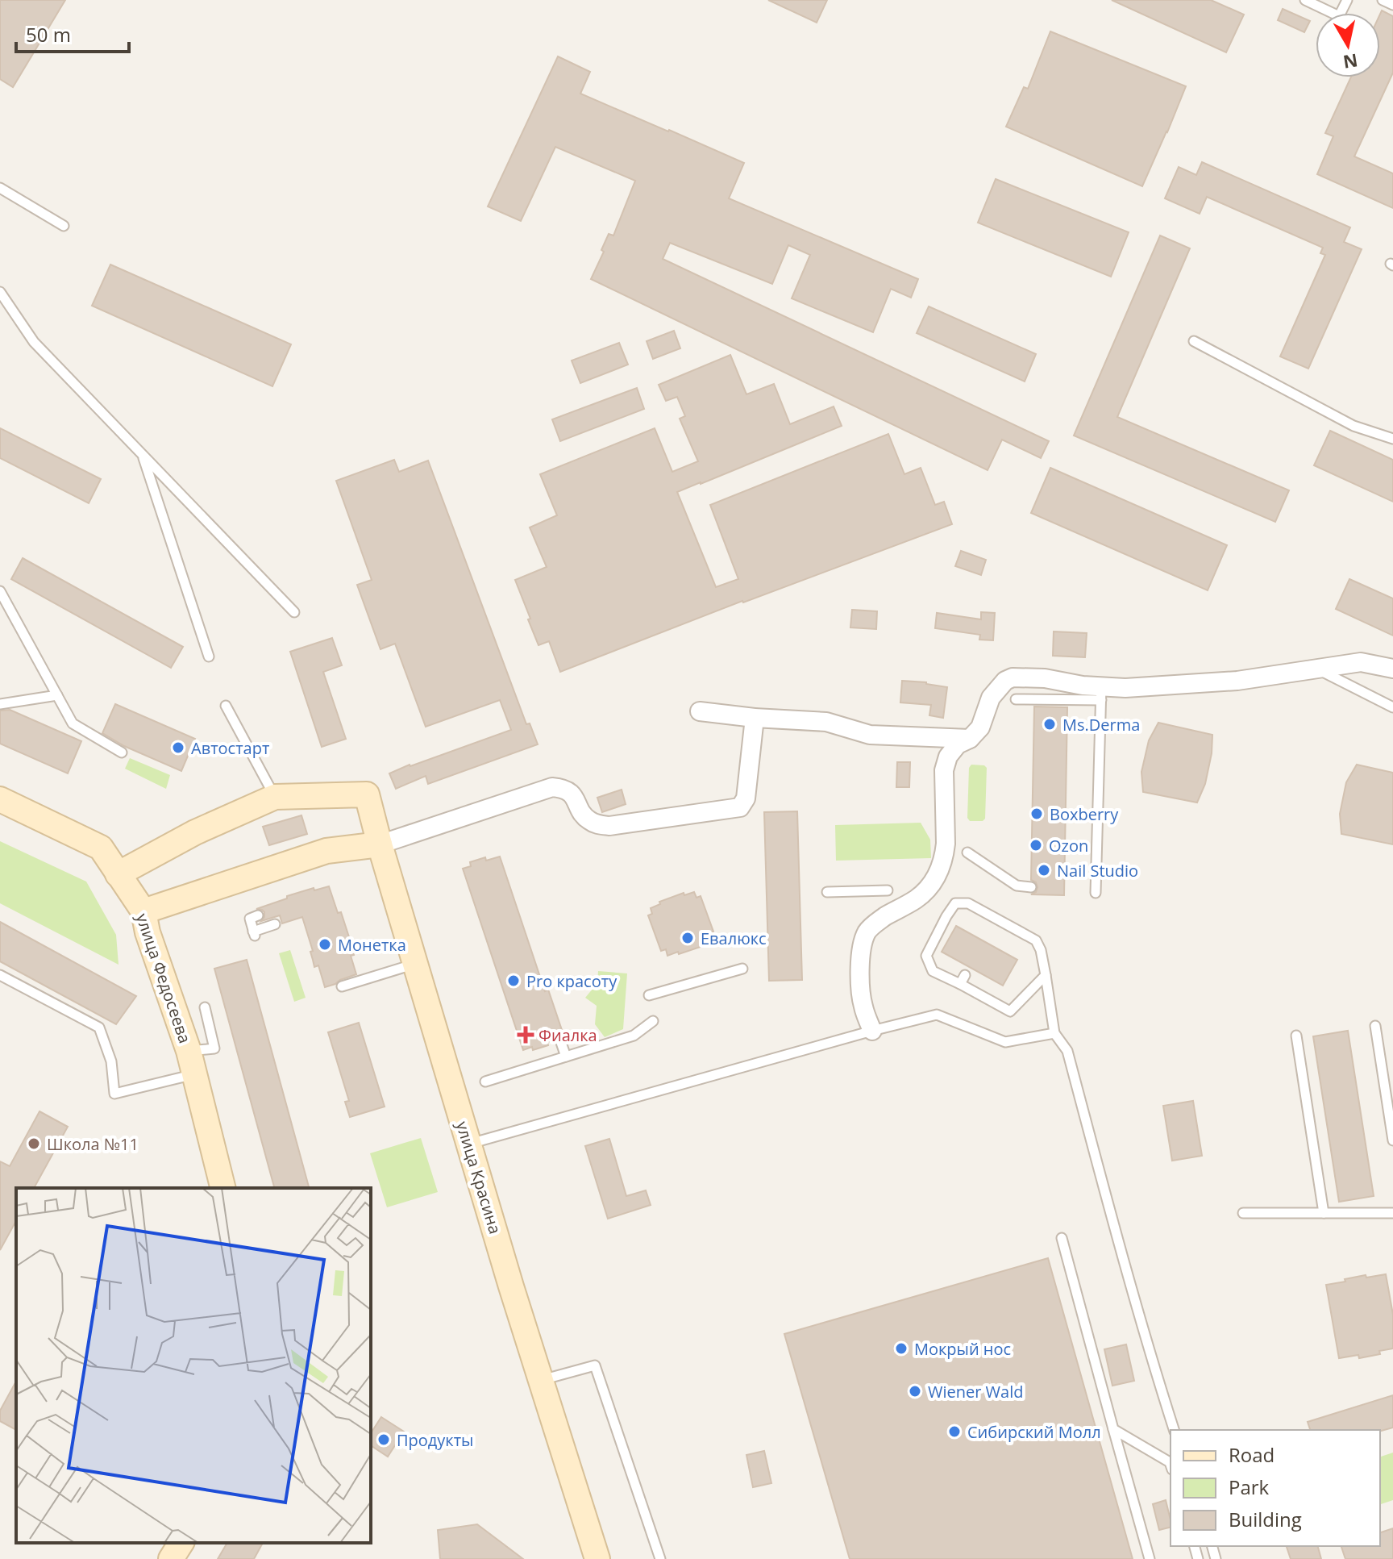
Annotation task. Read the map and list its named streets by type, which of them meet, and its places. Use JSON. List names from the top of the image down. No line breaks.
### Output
{"streets":{"street":["улица Федосеева","улица Красина"]},"places":{"other":["Ms.Derma","Автостарт","Boxberry","Ozon","Nail Studio","Евалюкс","Монетка","Pro красоту","Школа №11","Мокрый нос","Wiener Wald","Сибирский Молл","Продукты"],"health":["Фиалка"]},"legend":["Road","Park","Building"],"scale_bar":"50 m","north":"bottom"}
